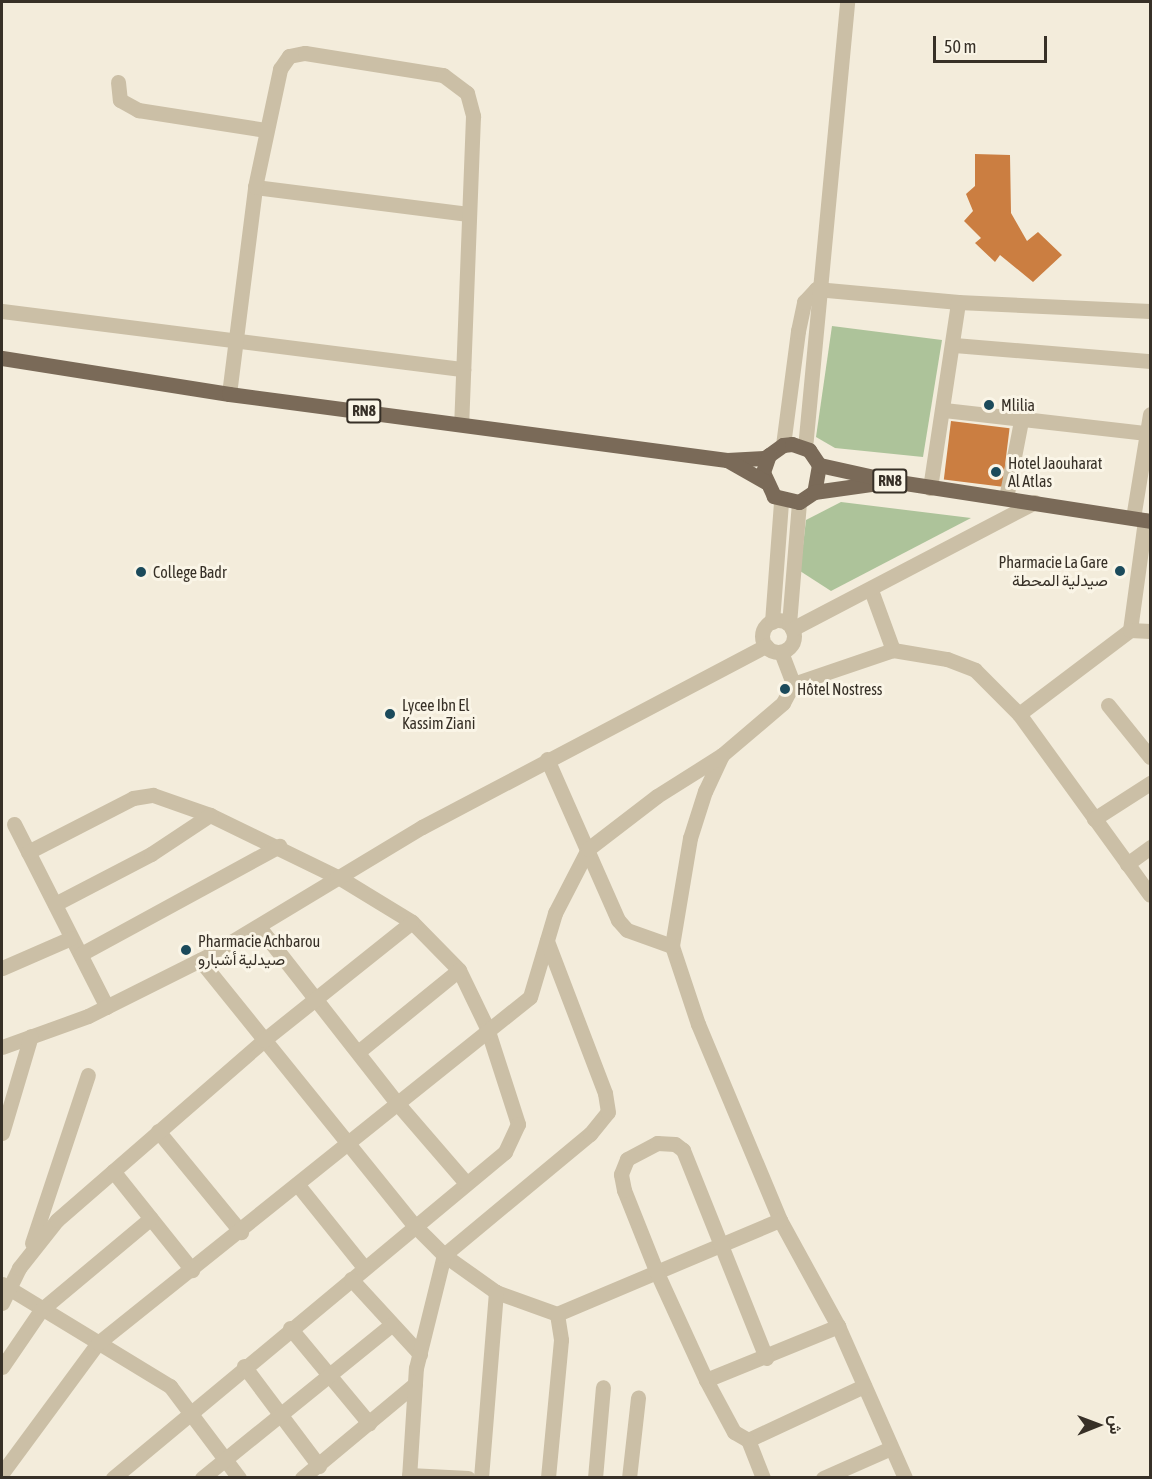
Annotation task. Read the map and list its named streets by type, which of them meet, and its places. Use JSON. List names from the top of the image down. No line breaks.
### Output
{"streets":{"main road":["RN8"]},"places":["Mlilia","Hotel Jaouharat Al Atlas","Pharmacie La Gare صيدلية المحطة","College Badr","Hôtel Nostress","Lycee Ibn El Kassim Ziani","Pharmacie Achbarou صيدلية أشبارو"],"scale_bar":"50 m","north":"right"}
